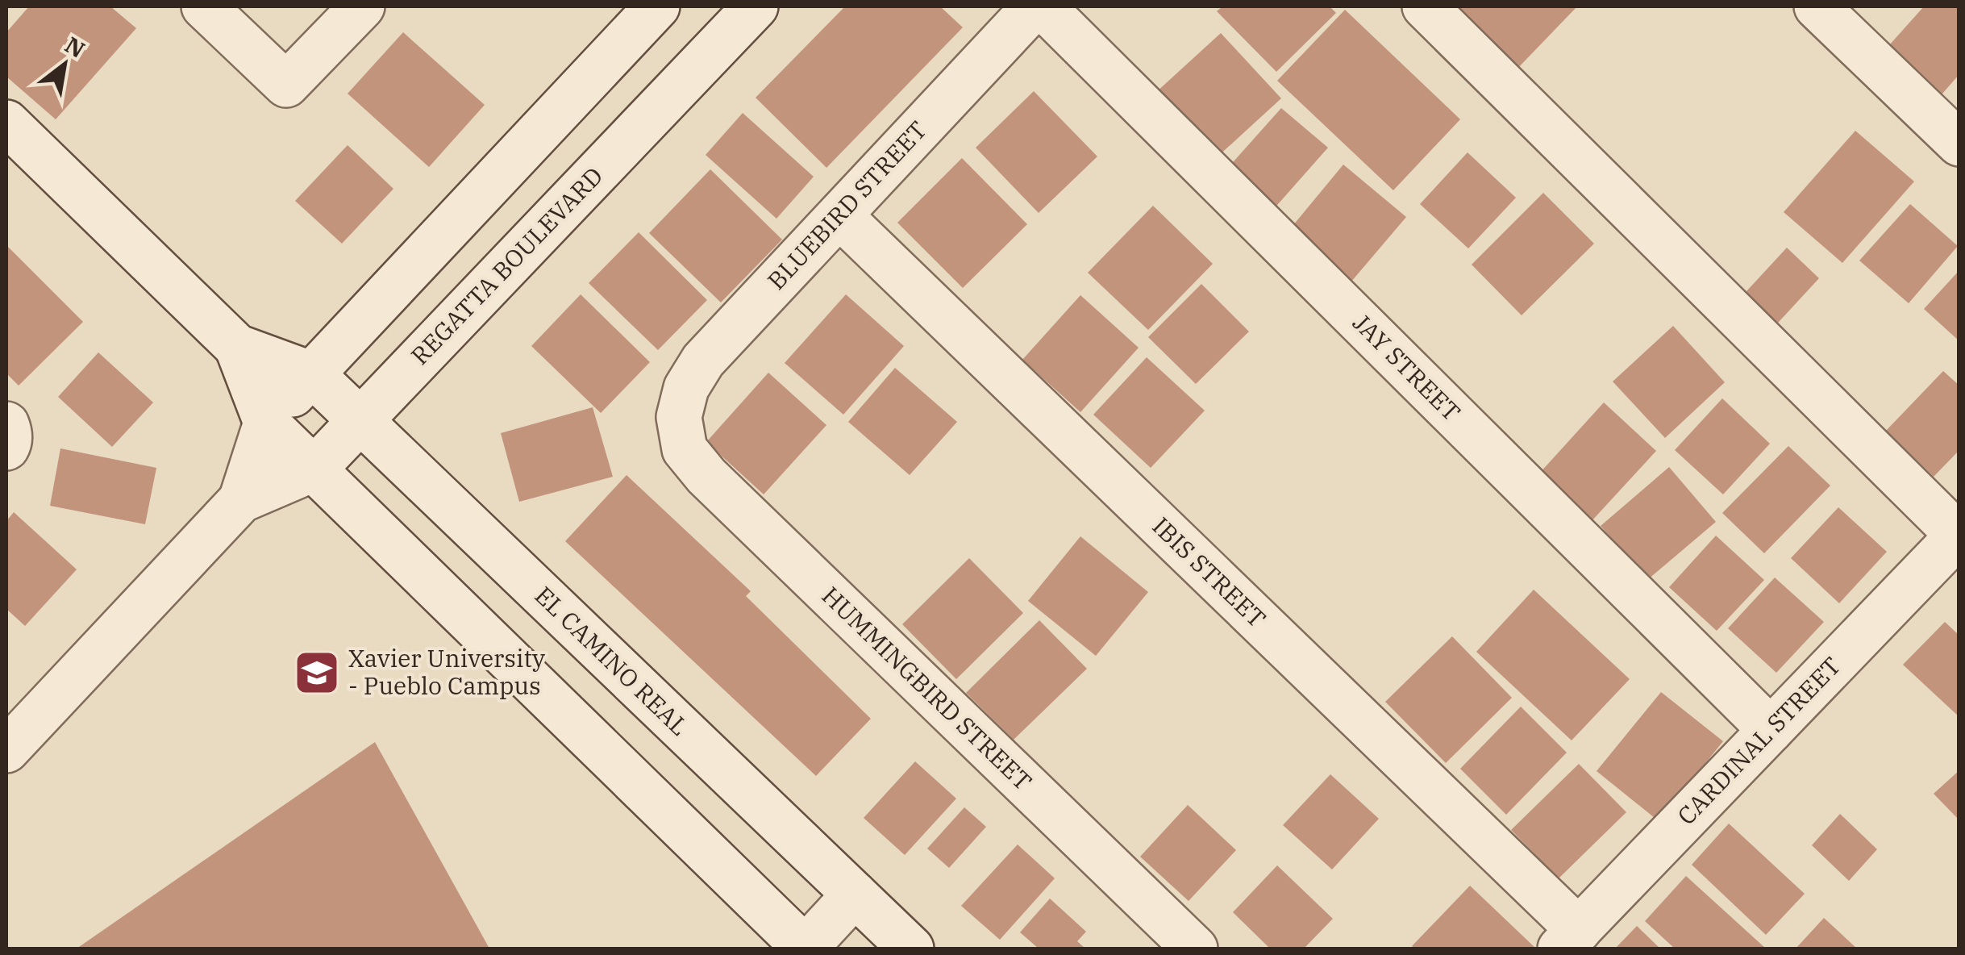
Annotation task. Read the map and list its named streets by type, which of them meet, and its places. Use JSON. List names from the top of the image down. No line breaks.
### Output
{"streets":{"street":["BLUEBIRD STREET","REGATTA BOULEVARD","JAY STREET","IBIS STREET","EL CAMINO REAL","HUMMINGBIRD STREET","CARDINAL STREET"]},"crossings":[["BLUEBIRD STREET","IBIS STREET"],["BLUEBIRD STREET","HUMMINGBIRD STREET"],["REGATTA BOULEVARD","EL CAMINO REAL"],["JAY STREET","CARDINAL STREET"],["IBIS STREET","CARDINAL STREET"]],"places":{"school or university":["Xavier University - Pueblo Campus"]},"north":"top right"}
